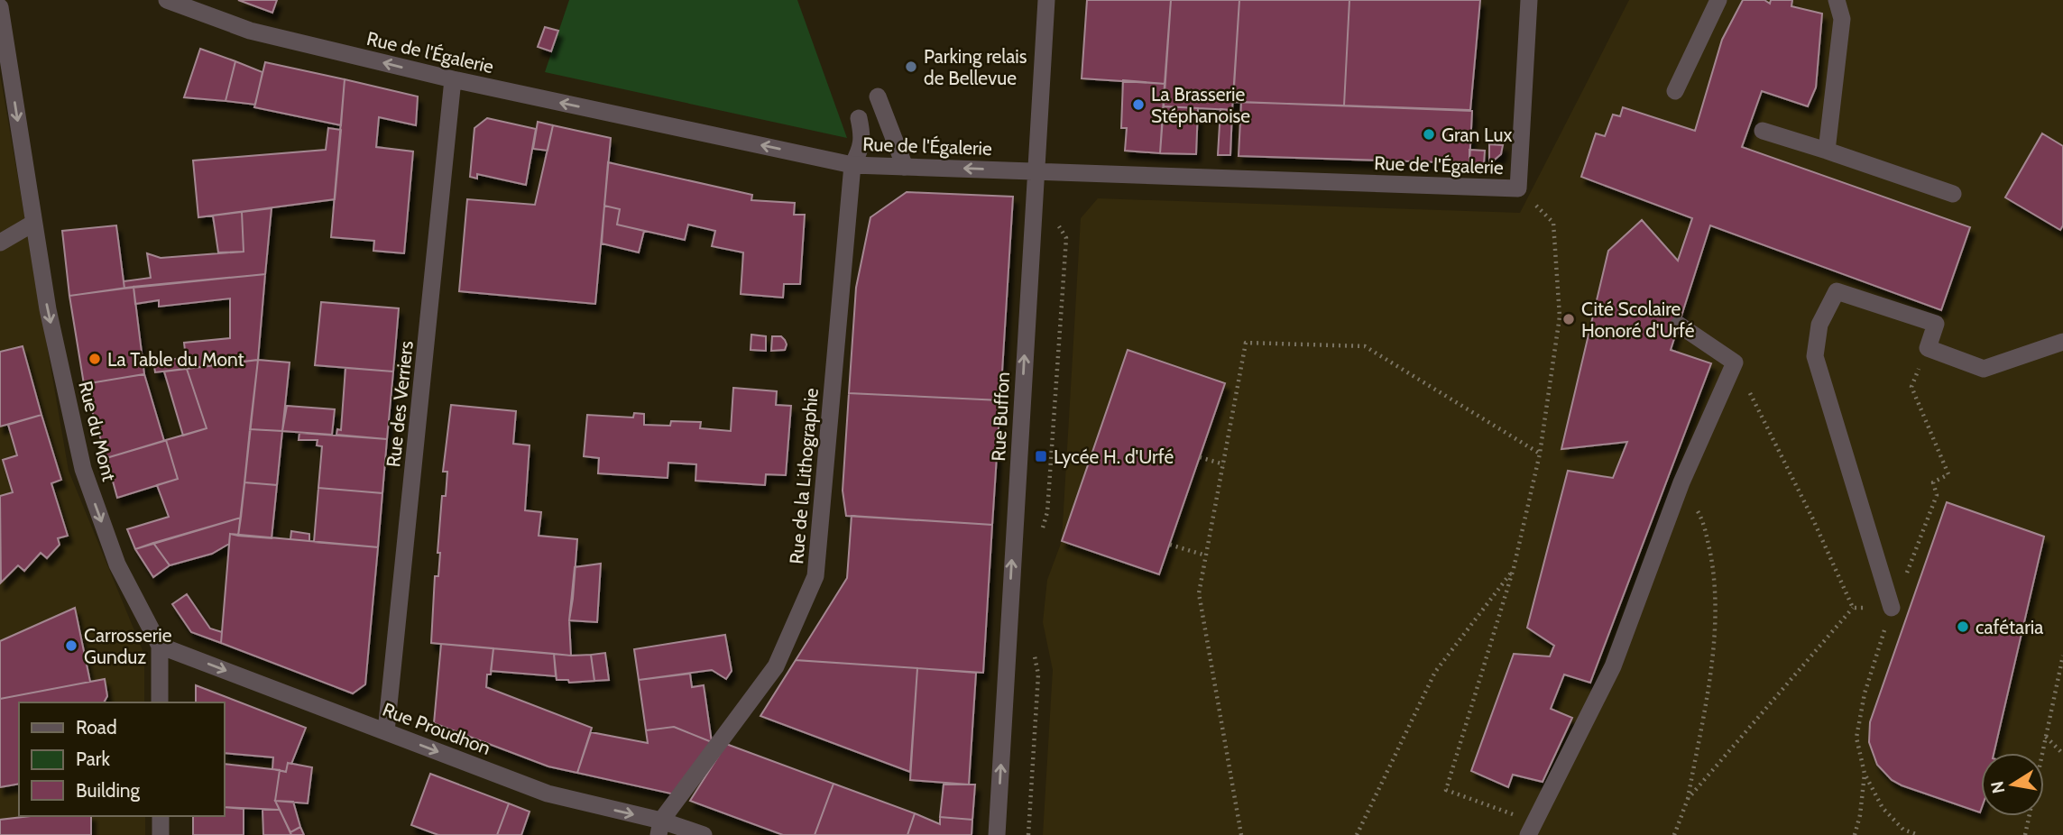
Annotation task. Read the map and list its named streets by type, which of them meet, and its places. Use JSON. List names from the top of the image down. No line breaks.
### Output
{"streets":{"street":["Rue de l'Égalerie","Rue des Verriers","Rue Buffon","Rue du Mont","Rue de la Lithographie","Rue Proudhon"]},"crossings":[["Rue de l'Égalerie","Rue des Verriers"],["Rue de l'Égalerie","Rue Buffon"],["Rue de l'Égalerie","Rue de la Lithographie"],["Rue des Verriers","Rue Proudhon"],["Rue du Mont","Rue Proudhon"],["Rue de la Lithographie","Rue Proudhon"]],"one_way":["Rue de l'Égalerie","Rue Buffon","Rue du Mont","Rue Proudhon"],"places":{"other":["Parking relais de Bellevue","La Brasserie Stéphanoise","Gran Lux","Cité Scolaire Honoré d'Urfé","La Table du Mont","cafétaria","Carrosserie Gunduz"],"transit":["Lycée H. d'Urfé"]},"legend":["Road","Park","Building"],"north":"left"}
